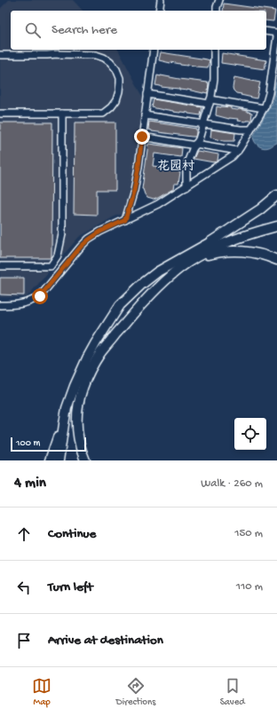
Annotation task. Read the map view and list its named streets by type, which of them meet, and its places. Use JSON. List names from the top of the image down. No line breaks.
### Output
{"districts":["花园村"],"scale_bar":"100 m","page":{"search":"Search here","scale":"100 m","heading":["4 min","Walk · 260 m"],"list":[["Continue","150 m"],["Turn left","110 m"],"Arrive at destination"],"nav":["Map","Directions","Saved"]}}
